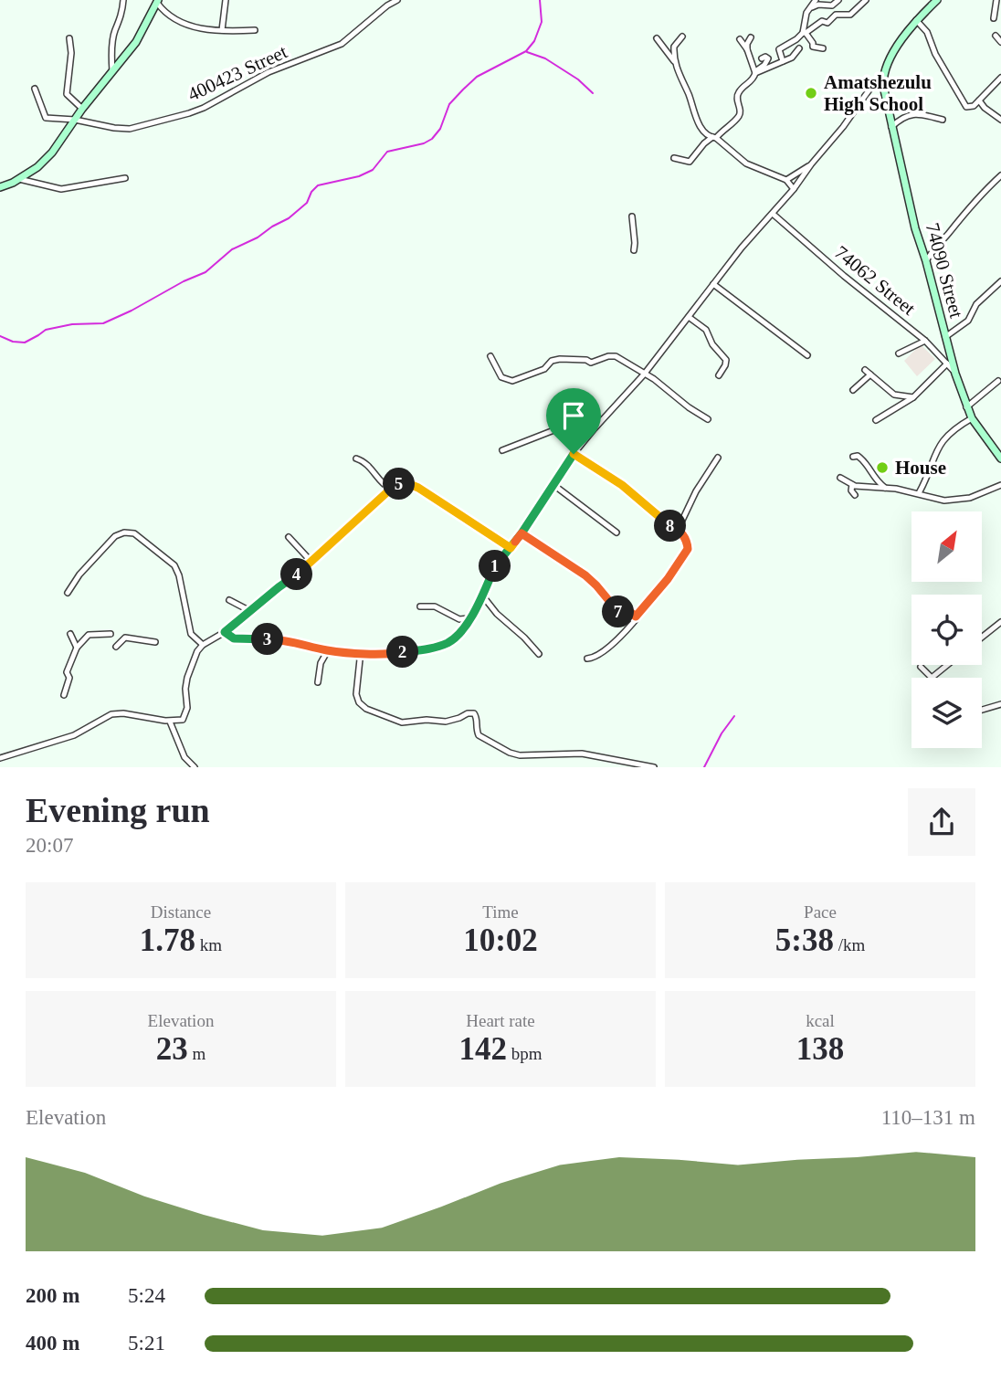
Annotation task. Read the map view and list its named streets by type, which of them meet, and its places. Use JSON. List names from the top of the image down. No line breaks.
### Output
{"streets":{"street":["400423 Street","74090 Street","74062 Street"]},"crossings":[["74090 Street","74062 Street"]],"places":["Amatshezulu High School","House"],"north":"top right","page":{"pins":["5","8","1","4","7","3","2"],"heading":["Evening run","20:07"],"stats":[["Distance","1.78 km"],["Time","10:02"],["Pace","5:38 /km"],["Elevation","23 m"],["Heart rate","142 bpm"],["kcal","138"]],"chart":["Elevation","110–131 m"],"list":[{"name":"200 m","note":"5:24"},{"name":"400 m","note":"5:21"}]}}
